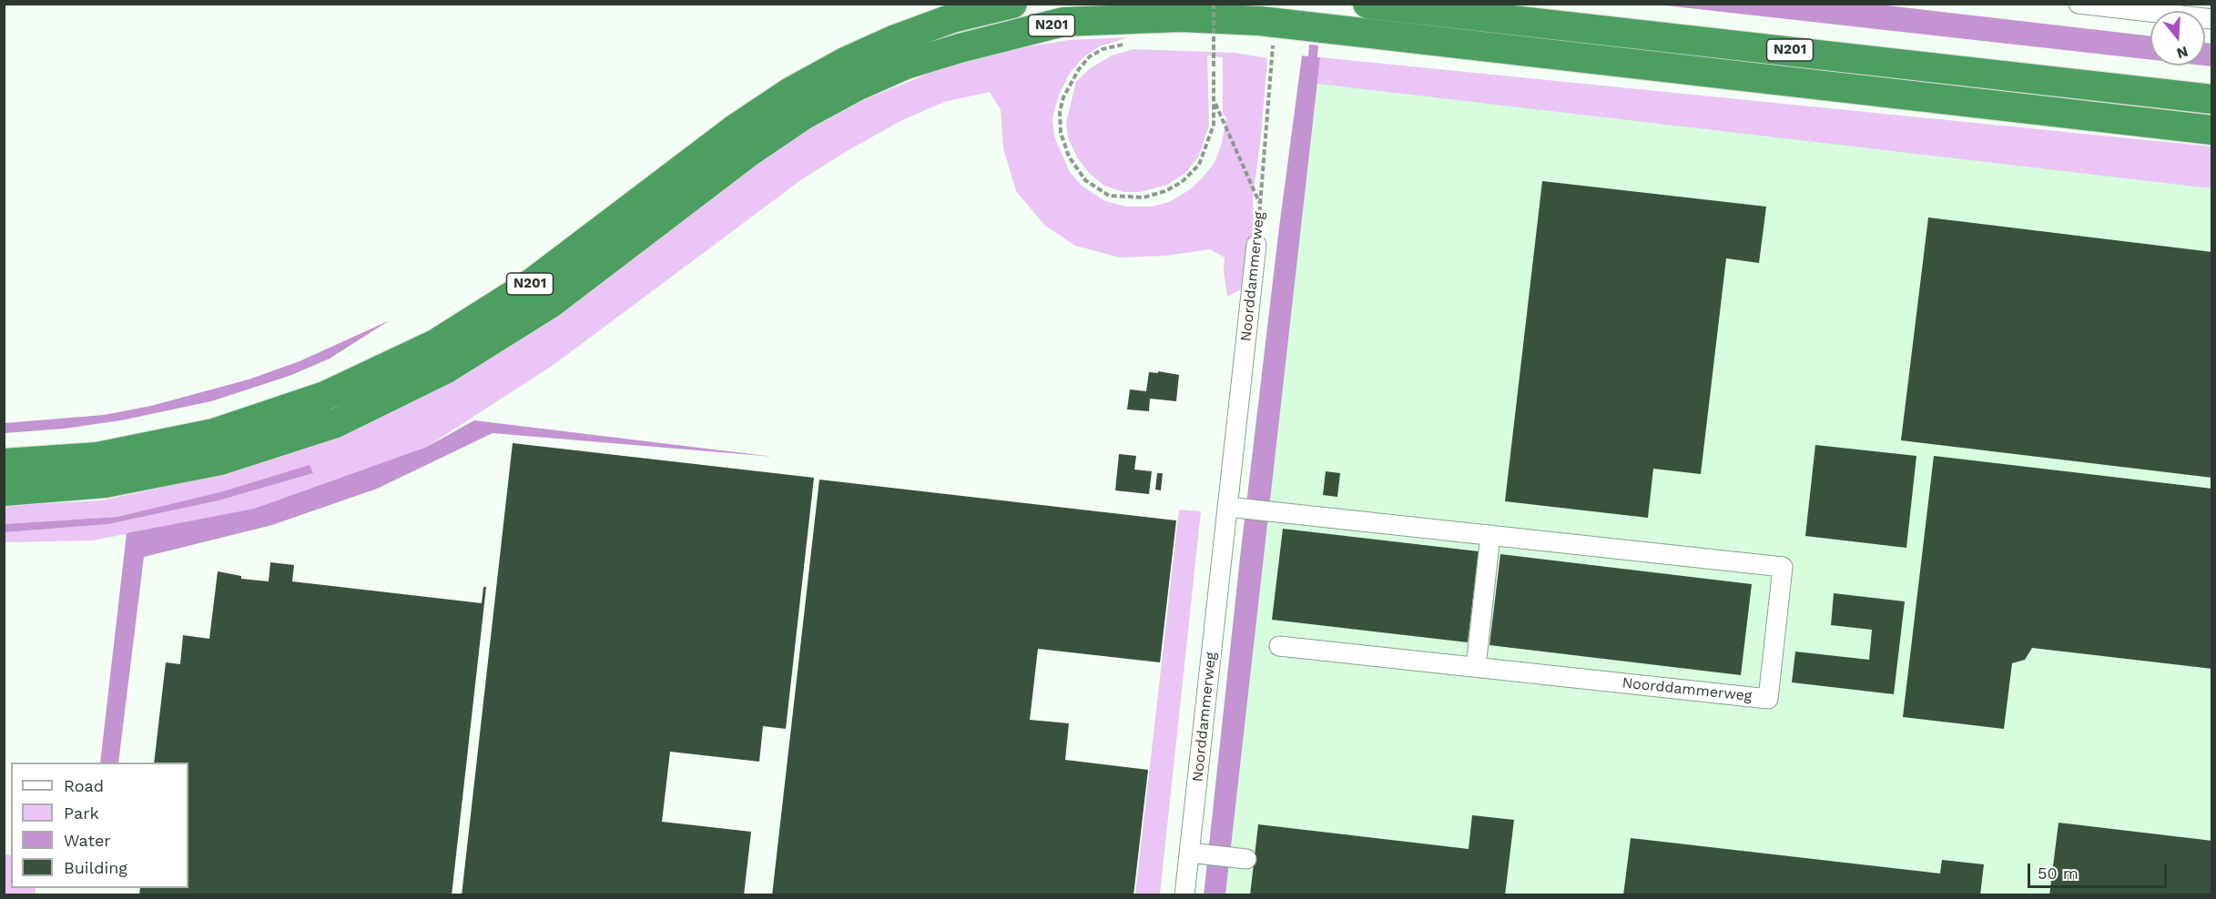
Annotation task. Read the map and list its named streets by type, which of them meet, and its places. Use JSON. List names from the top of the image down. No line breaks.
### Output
{"streets":{"highway":["N201"],"street":["Noorddammerweg"]},"legend":["Road","Park","Water","Building"],"scale_bar":"50 m","north":"bottom"}
